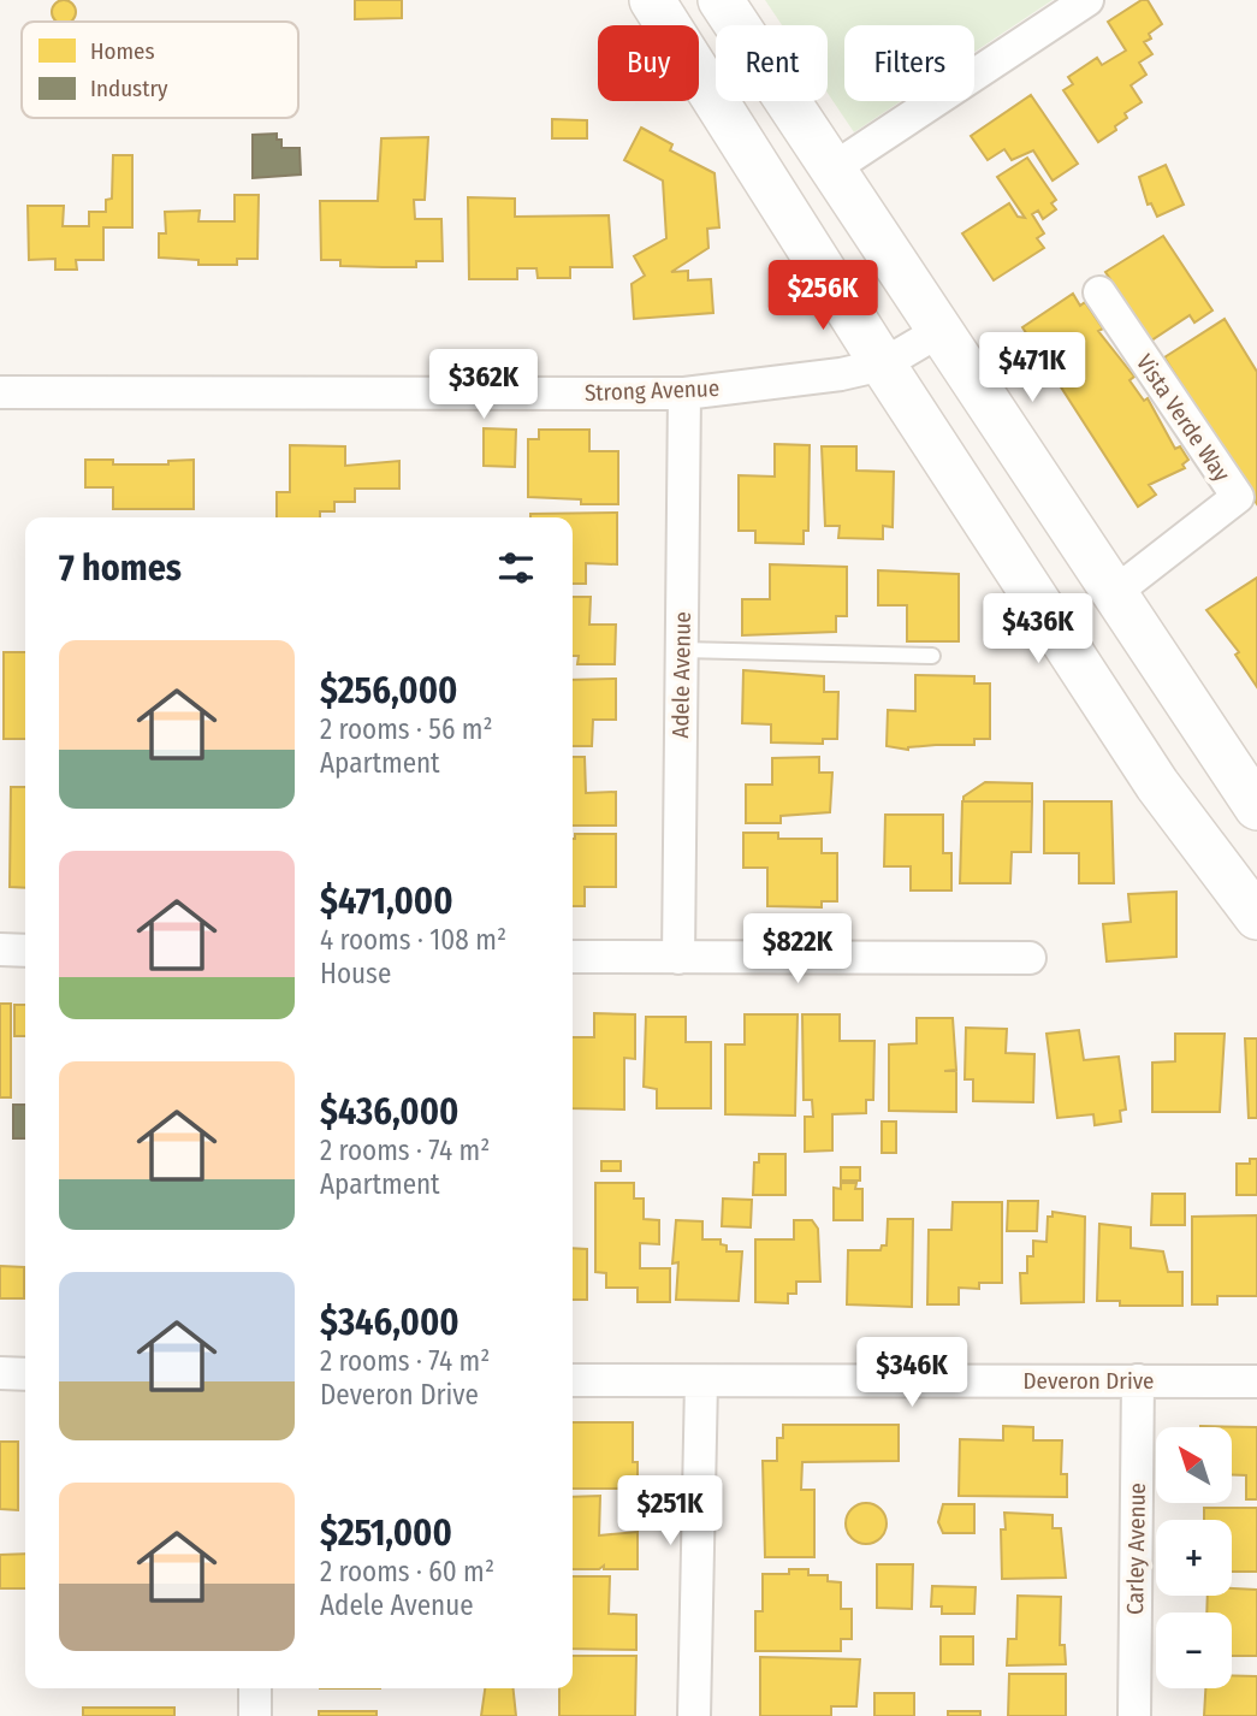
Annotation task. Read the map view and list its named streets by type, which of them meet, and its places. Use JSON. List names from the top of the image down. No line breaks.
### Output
{"streets":{"street":["Strong Avenue","Vista Verde Way","Adele Avenue","Deveron Drive","Carley Avenue"]},"crossings":[["Strong Avenue","Adele Avenue"],["Deveron Drive","Carley Avenue"]],"legend":["Homes","Industry"],"north":"top left","page":{"chip":["Buy","Rent","Filters"],"price":["$256K","$471K","$362K","$436K","$822K","$346K","$251K"],"heading":"7 homes","list":[{"name":"$256,000","note":"2 rooms · 56 m² · Apartment"},{"name":"$471,000","note":"4 rooms · 108 m² · House"},{"name":"$436,000","note":"2 rooms · 74 m² · Apartment"},{"name":"$346,000","note":"2 rooms · 74 m² · Deveron Drive"},{"name":"$251,000","note":"2 rooms · 60 m² · Adele Avenue"}],"map_buttons":["+","−"]}}
